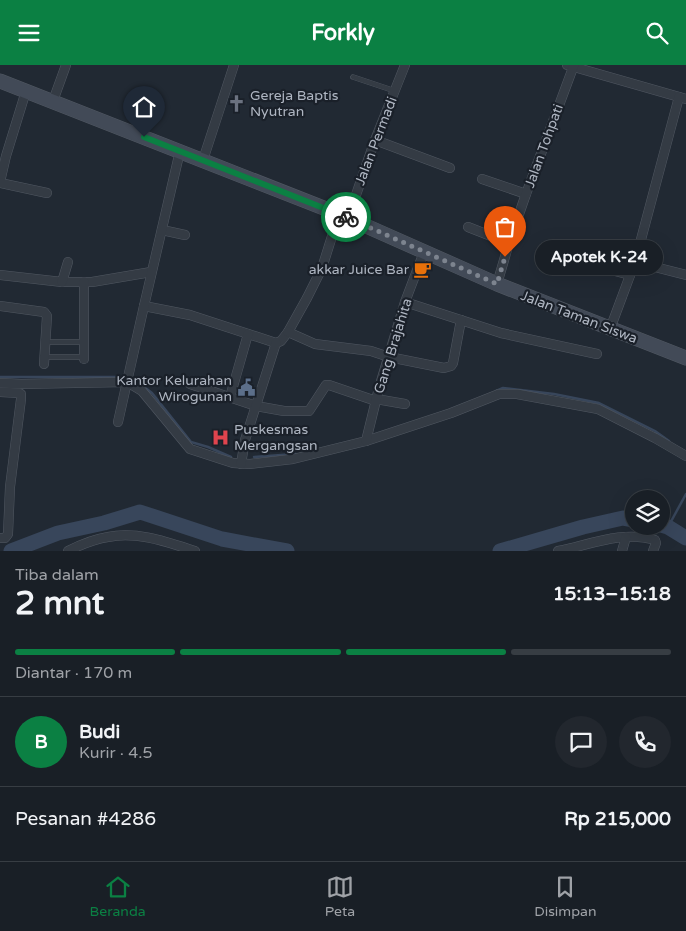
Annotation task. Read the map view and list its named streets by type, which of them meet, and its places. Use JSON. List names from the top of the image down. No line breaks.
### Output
{"streets":{"main road":["Jalan Taman Siswa"],"street":["Jalan Permadi","Jalan Tohpati","Gang Brajahita"]},"crossings":[["Jalan Permadi","Jalan Taman Siswa"],["Jalan Tohpati","Jalan Taman Siswa"],["Jalan Taman Siswa","Gang Brajahita"]],"places":{"church":["Gereja Baptis Nyutran"],"other":["Apotek K-24"],"cafe":["akkar Juice Bar"],"public building":["Kantor Kelurahan Wirogunan"],"hospital":["Puskesmas Mergangsan"]},"page":{"header":"Forkly","bubble":"Apotek K-24","heading":["2 mnt","Tiba dalam","15:13–15:18"],"panel":["Budi","Kurir · 4.5","Pesanan #4286","Rp 215,000"],"bar":"Diantar · 170 m","round":"B","tabs":["Beranda","Peta","Disimpan"]}}
